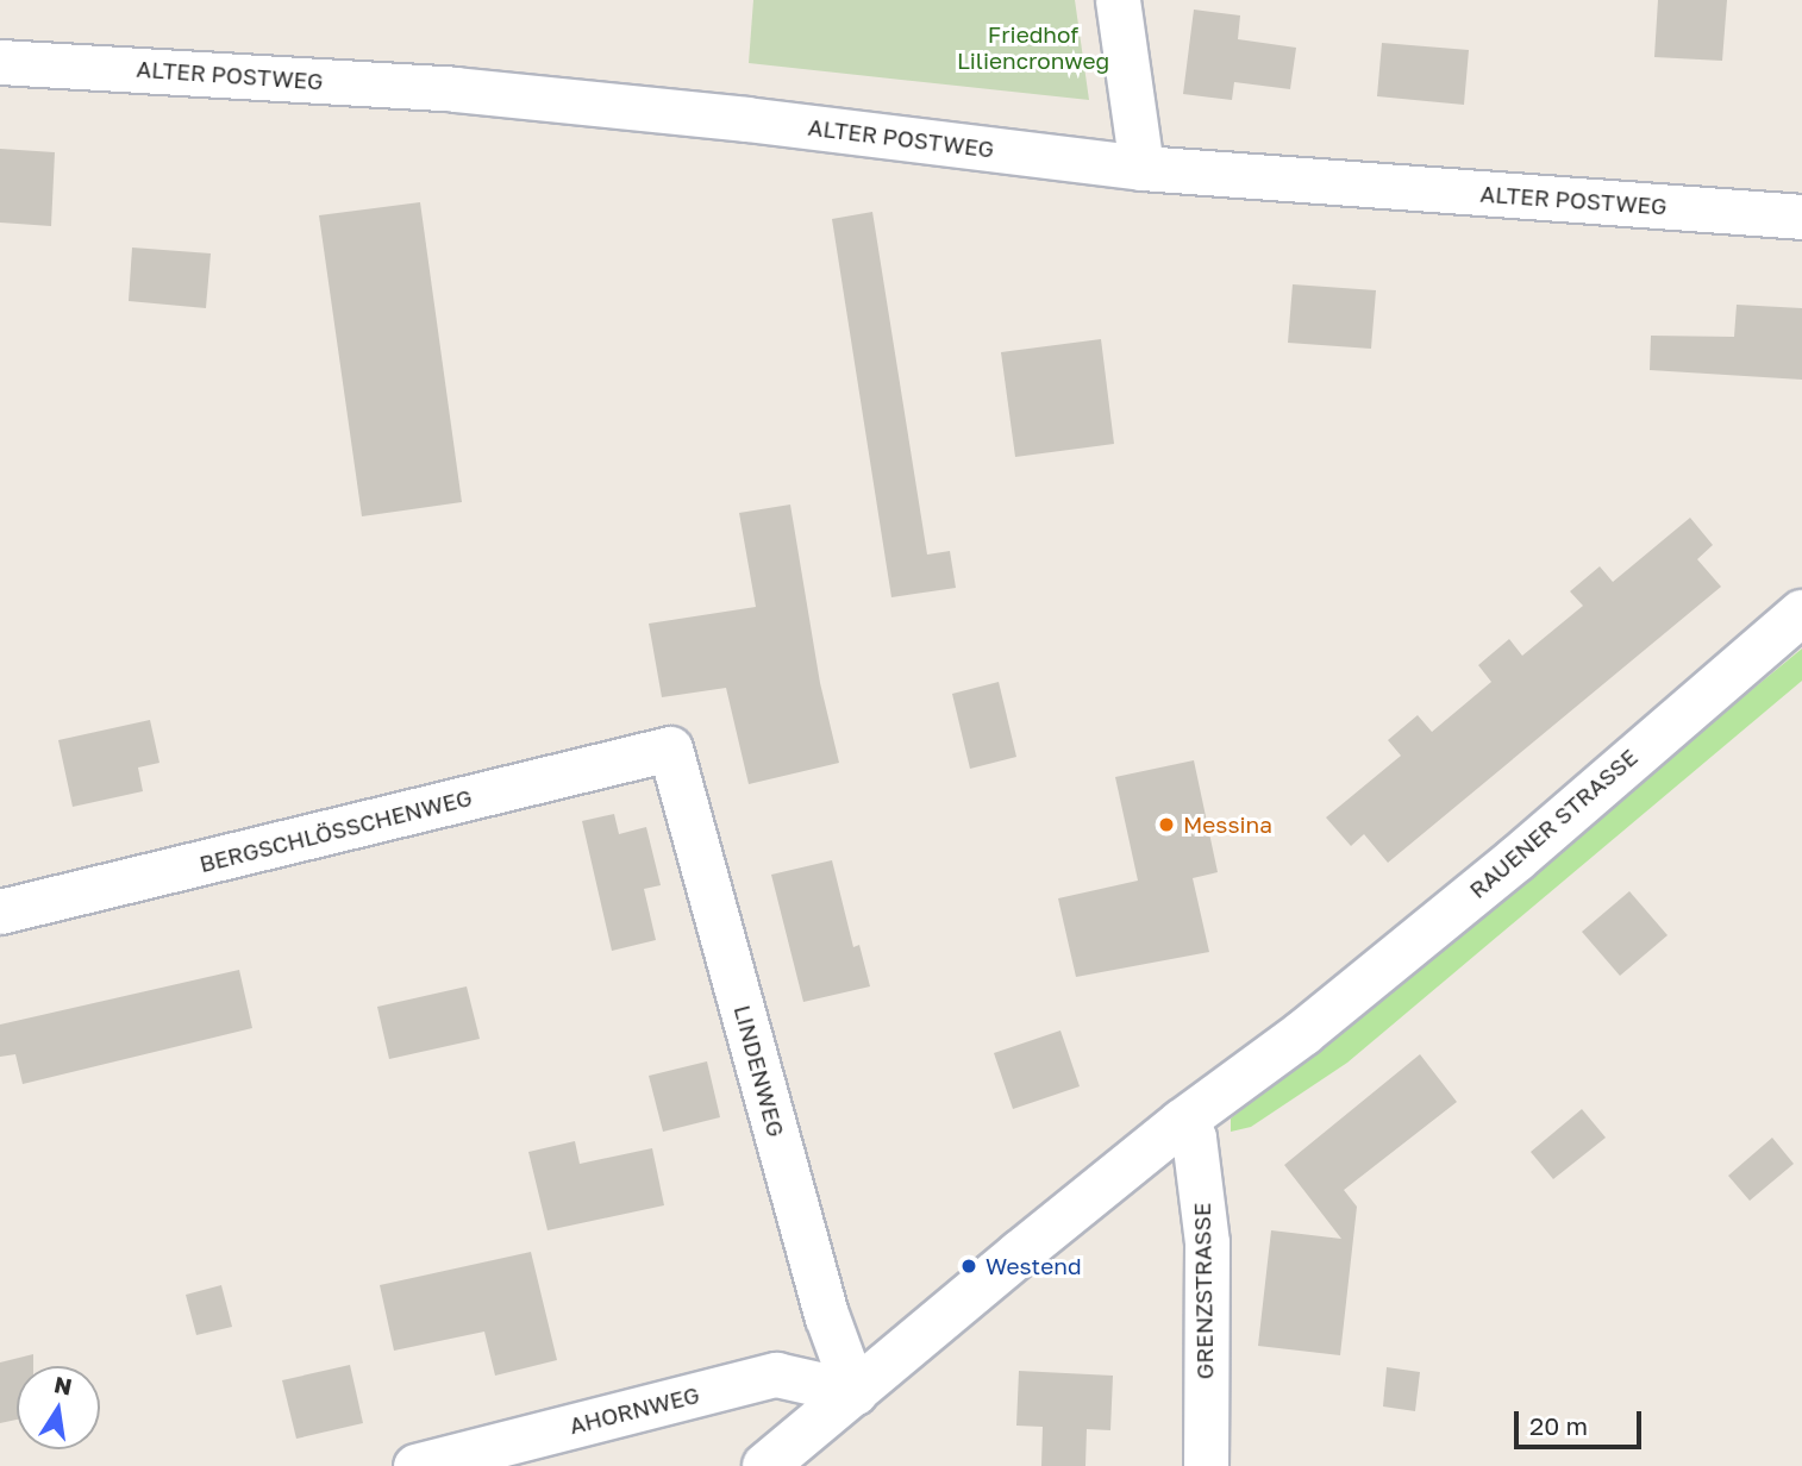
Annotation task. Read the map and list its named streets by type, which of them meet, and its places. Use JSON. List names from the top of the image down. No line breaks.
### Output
{"streets":{"main road":["RAUENER STRASSE"],"street":["ALTER POSTWEG","BERGSCHLÖSSCHENWEG","LINDENWEG","GRENZSTRASSE","AHORNWEG"]},"crossings":[["RAUENER STRASSE","GRENZSTRASSE"],["BERGSCHLÖSSCHENWEG","LINDENWEG"],["LINDENWEG","AHORNWEG"]],"parks":["Friedhof Liliencronweg"],"places":["Messina","Westend"],"scale_bar":"20 m","north":"top"}
